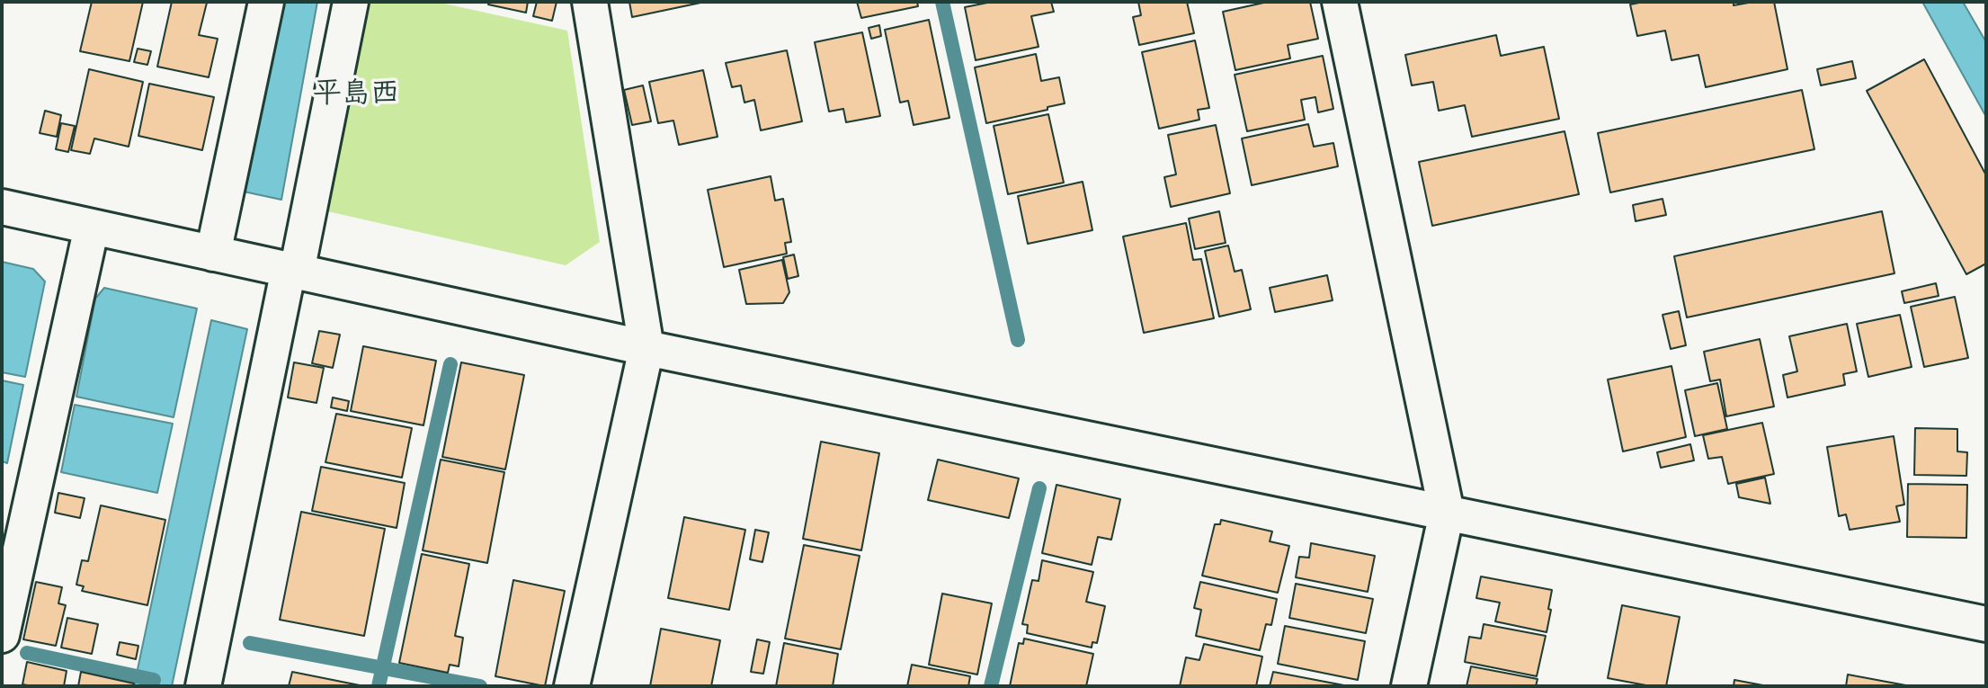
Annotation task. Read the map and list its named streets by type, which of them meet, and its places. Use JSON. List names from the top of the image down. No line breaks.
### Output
{"districts":["平島西"]}
